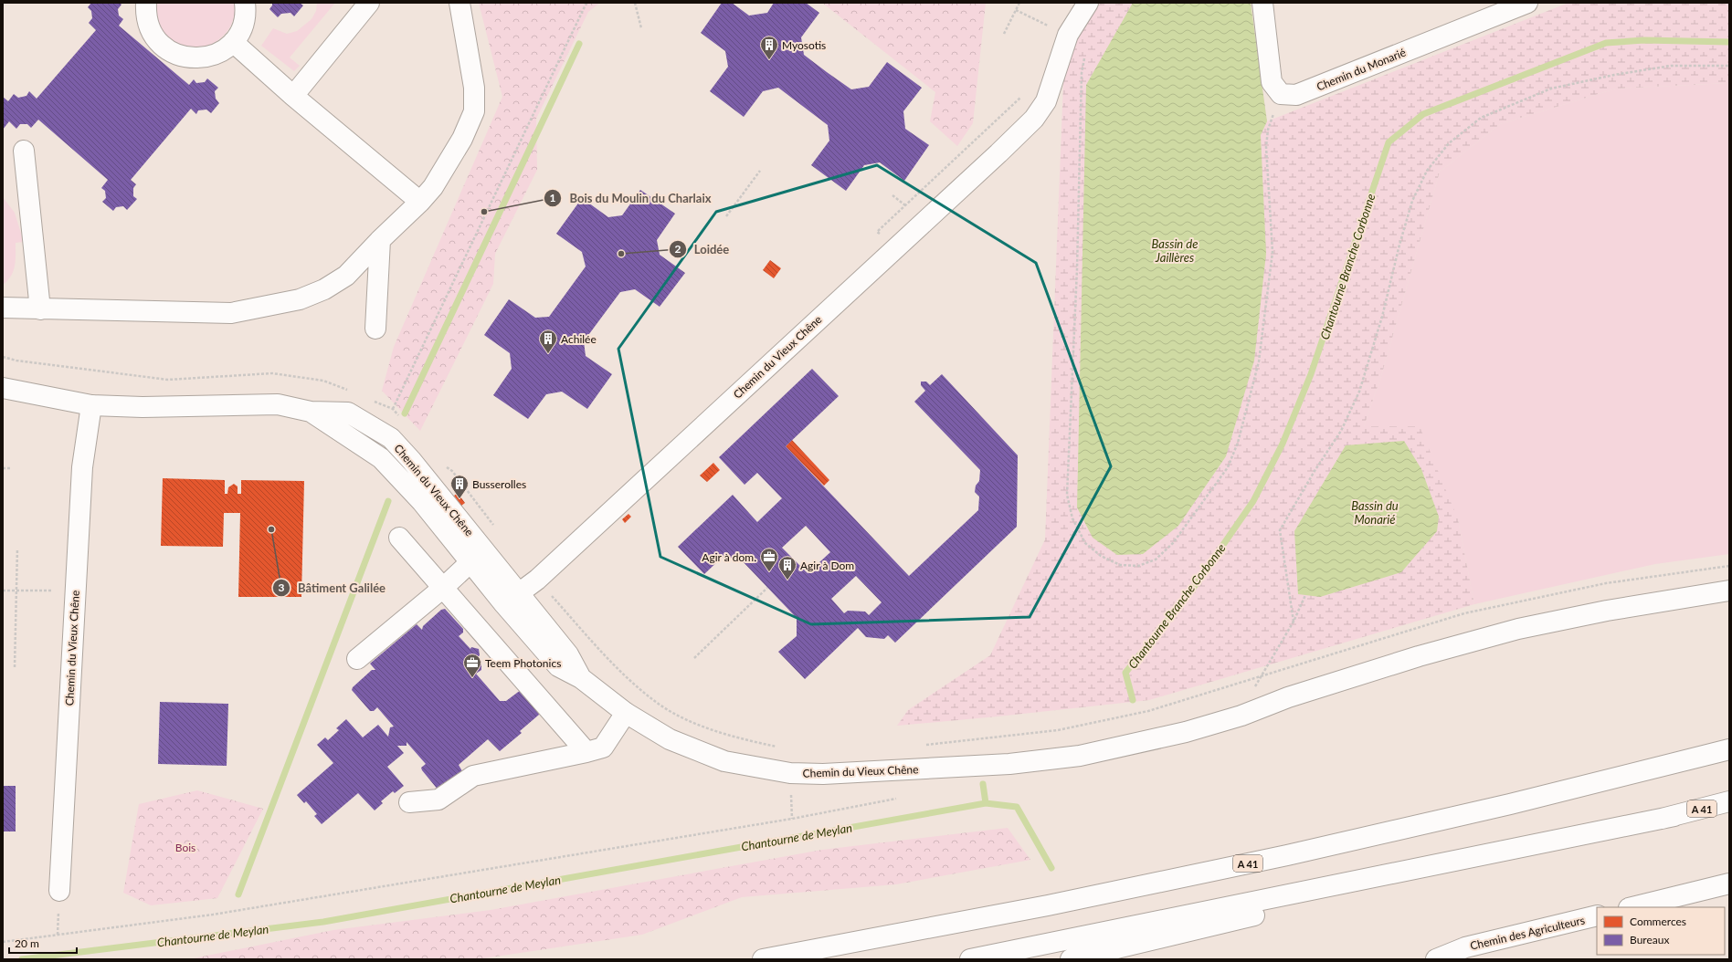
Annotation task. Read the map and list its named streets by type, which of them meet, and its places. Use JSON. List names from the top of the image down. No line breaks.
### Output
{"streets":{"main road":["Chemin du Monarié","Chemin du Vieux Chêne","A 41","Chemin des Agriculteurs"]},"water":["Bassin de Jaillères","Chantourne Branche Corbonne","Bassin du Monarié","Chantourne de Meylan"],"parks":["Bois"],"places":{"building":["Myosotis","Achilée","Busserolles","Agir à Dom"],"other":["Bois du Moulin du Charlaix","Loidée","Bâtiment Galilée"],"office":["Agir à dom.","Teem Photonics"]},"legend":["Commerces","Bureaux"],"scale_bar":"20 m"}
